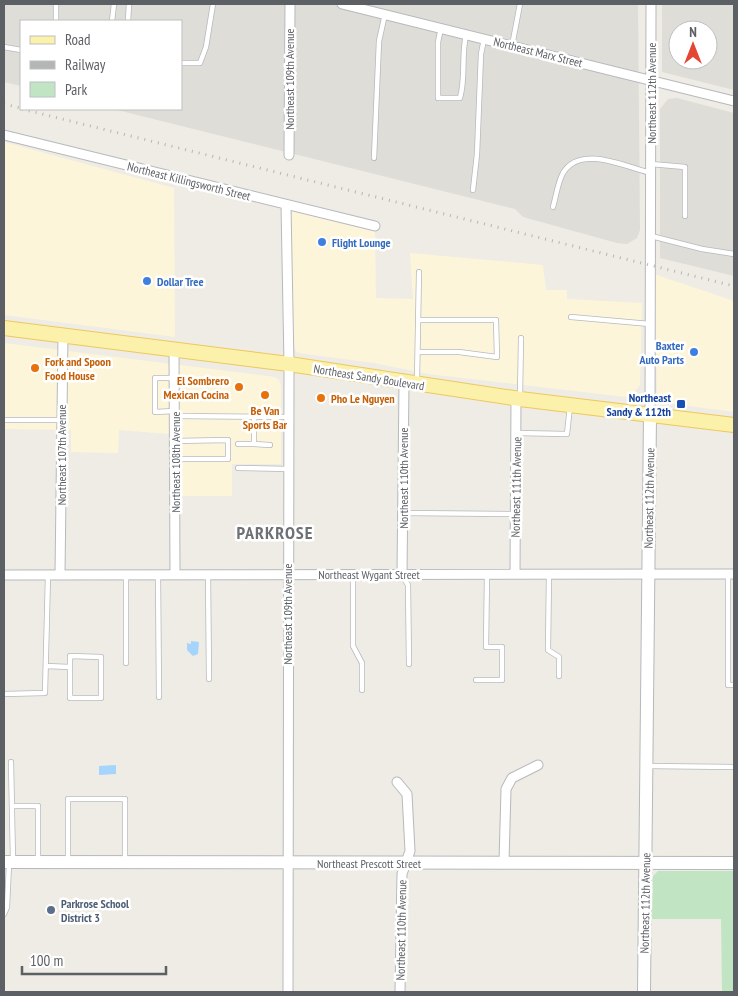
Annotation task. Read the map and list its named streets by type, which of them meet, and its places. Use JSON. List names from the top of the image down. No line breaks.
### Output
{"streets":{"main road":["Northeast Sandy Boulevard"],"street":["Northeast Marx Street","Northeast 109th Avenue","Northeast 112th Avenue","Northeast Killingsworth Street","Northeast 107th Avenue","Northeast 108th Avenue","Northeast 110th Avenue","Northeast 111th Avenue","Northeast Wygant Street","Northeast Prescott Street"]},"crossings":[["Northeast Marx Street","Northeast 112th Avenue"],["Northeast 109th Avenue","Northeast Killingsworth Street"],["Northeast 109th Avenue","Northeast Sandy Boulevard"],["Northeast 109th Avenue","Northeast Wygant Street"],["Northeast 109th Avenue","Northeast Prescott Street"],["Northeast 112th Avenue","Northeast Sandy Boulevard"],["Northeast 112th Avenue","Northeast Wygant Street"],["Northeast 112th Avenue","Northeast Prescott Street"],["Northeast Sandy Boulevard","Northeast 107th Avenue"],["Northeast Sandy Boulevard","Northeast 108th Avenue"],["Northeast Sandy Boulevard","Northeast 110th Avenue"],["Northeast Sandy Boulevard","Northeast 111th Avenue"],["Northeast 107th Avenue","Northeast Wygant Street"],["Northeast 108th Avenue","Northeast Wygant Street"],["Northeast 110th Avenue","Northeast Wygant Street"],["Northeast 110th Avenue","Northeast Prescott Street"],["Northeast 111th Avenue","Northeast Wygant Street"]],"districts":["PARKROSE"],"places":{"other":["Flight Lounge","Dollar Tree","Baxter Auto Parts","Fork and Spoon Food House","El Sombrero Mexican Cocina","Be Van Sports Bar","Pho Le Nguyen","Parkrose School District 3"],"transit":["Northeast Sandy & 112th"]},"legend":["Road","Railway","Park"],"scale_bar":"100 m","north":"top"}
